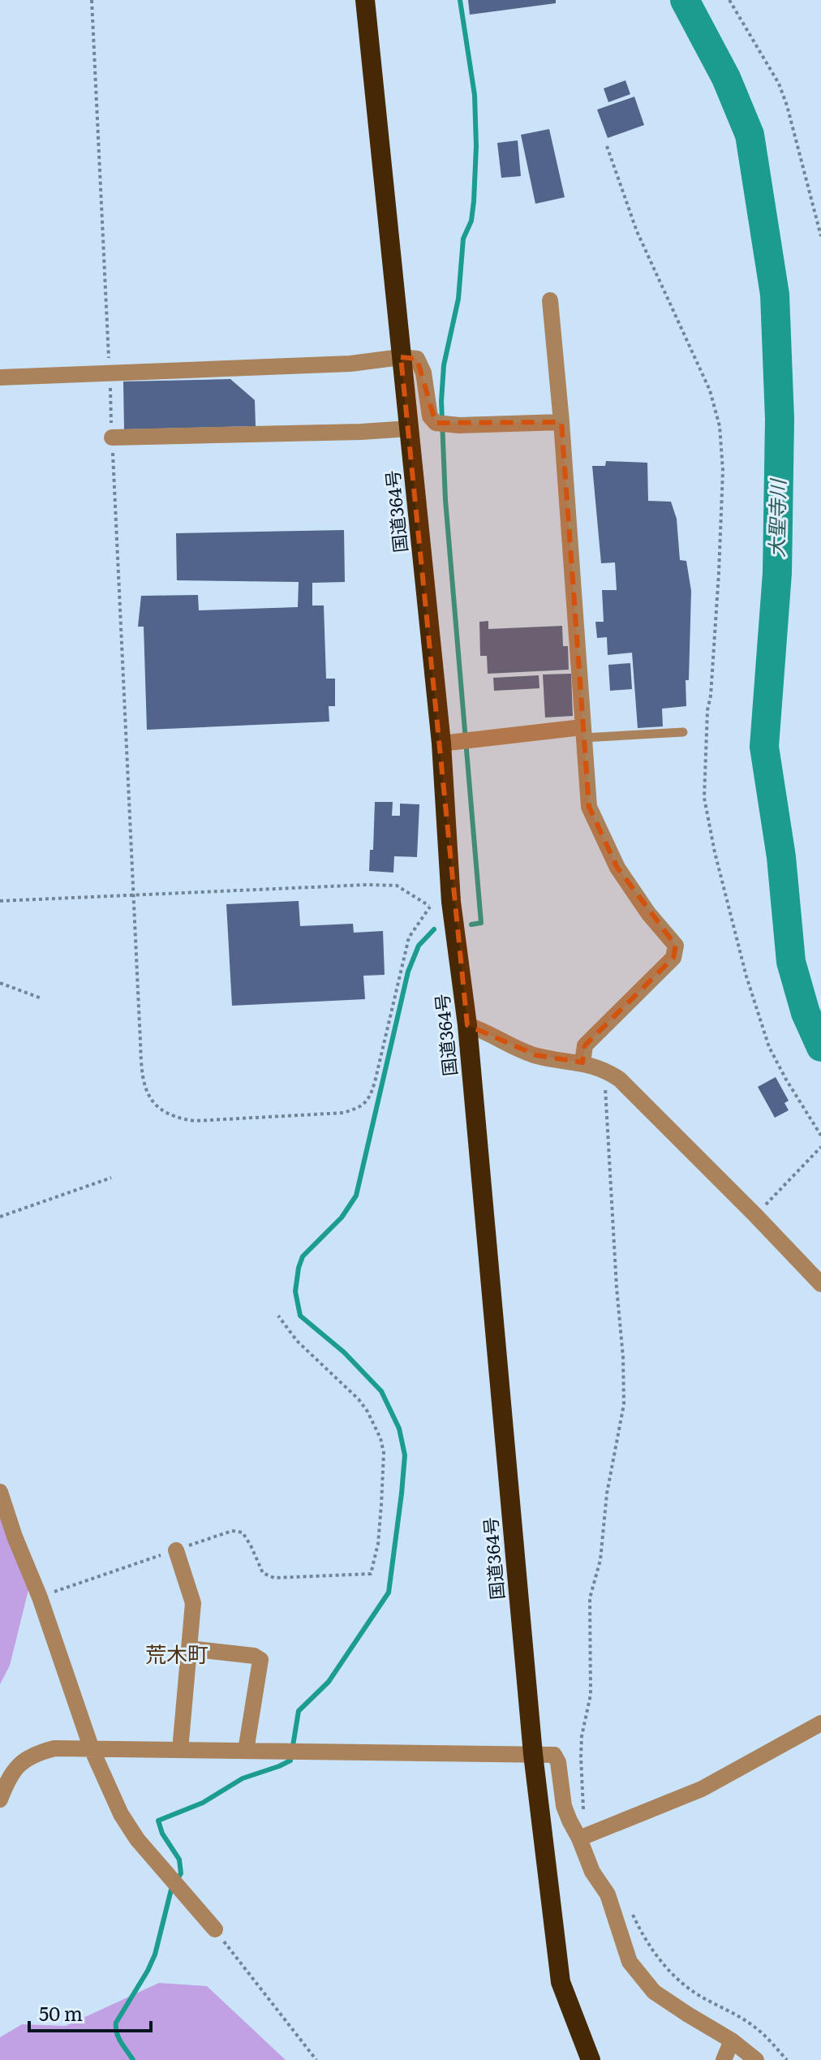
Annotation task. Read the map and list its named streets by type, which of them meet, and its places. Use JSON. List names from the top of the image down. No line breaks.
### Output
{"streets":{"highway":["国道364号"]},"districts":["荒木町"],"water":["大聖寺川"],"scale_bar":"50 m"}
